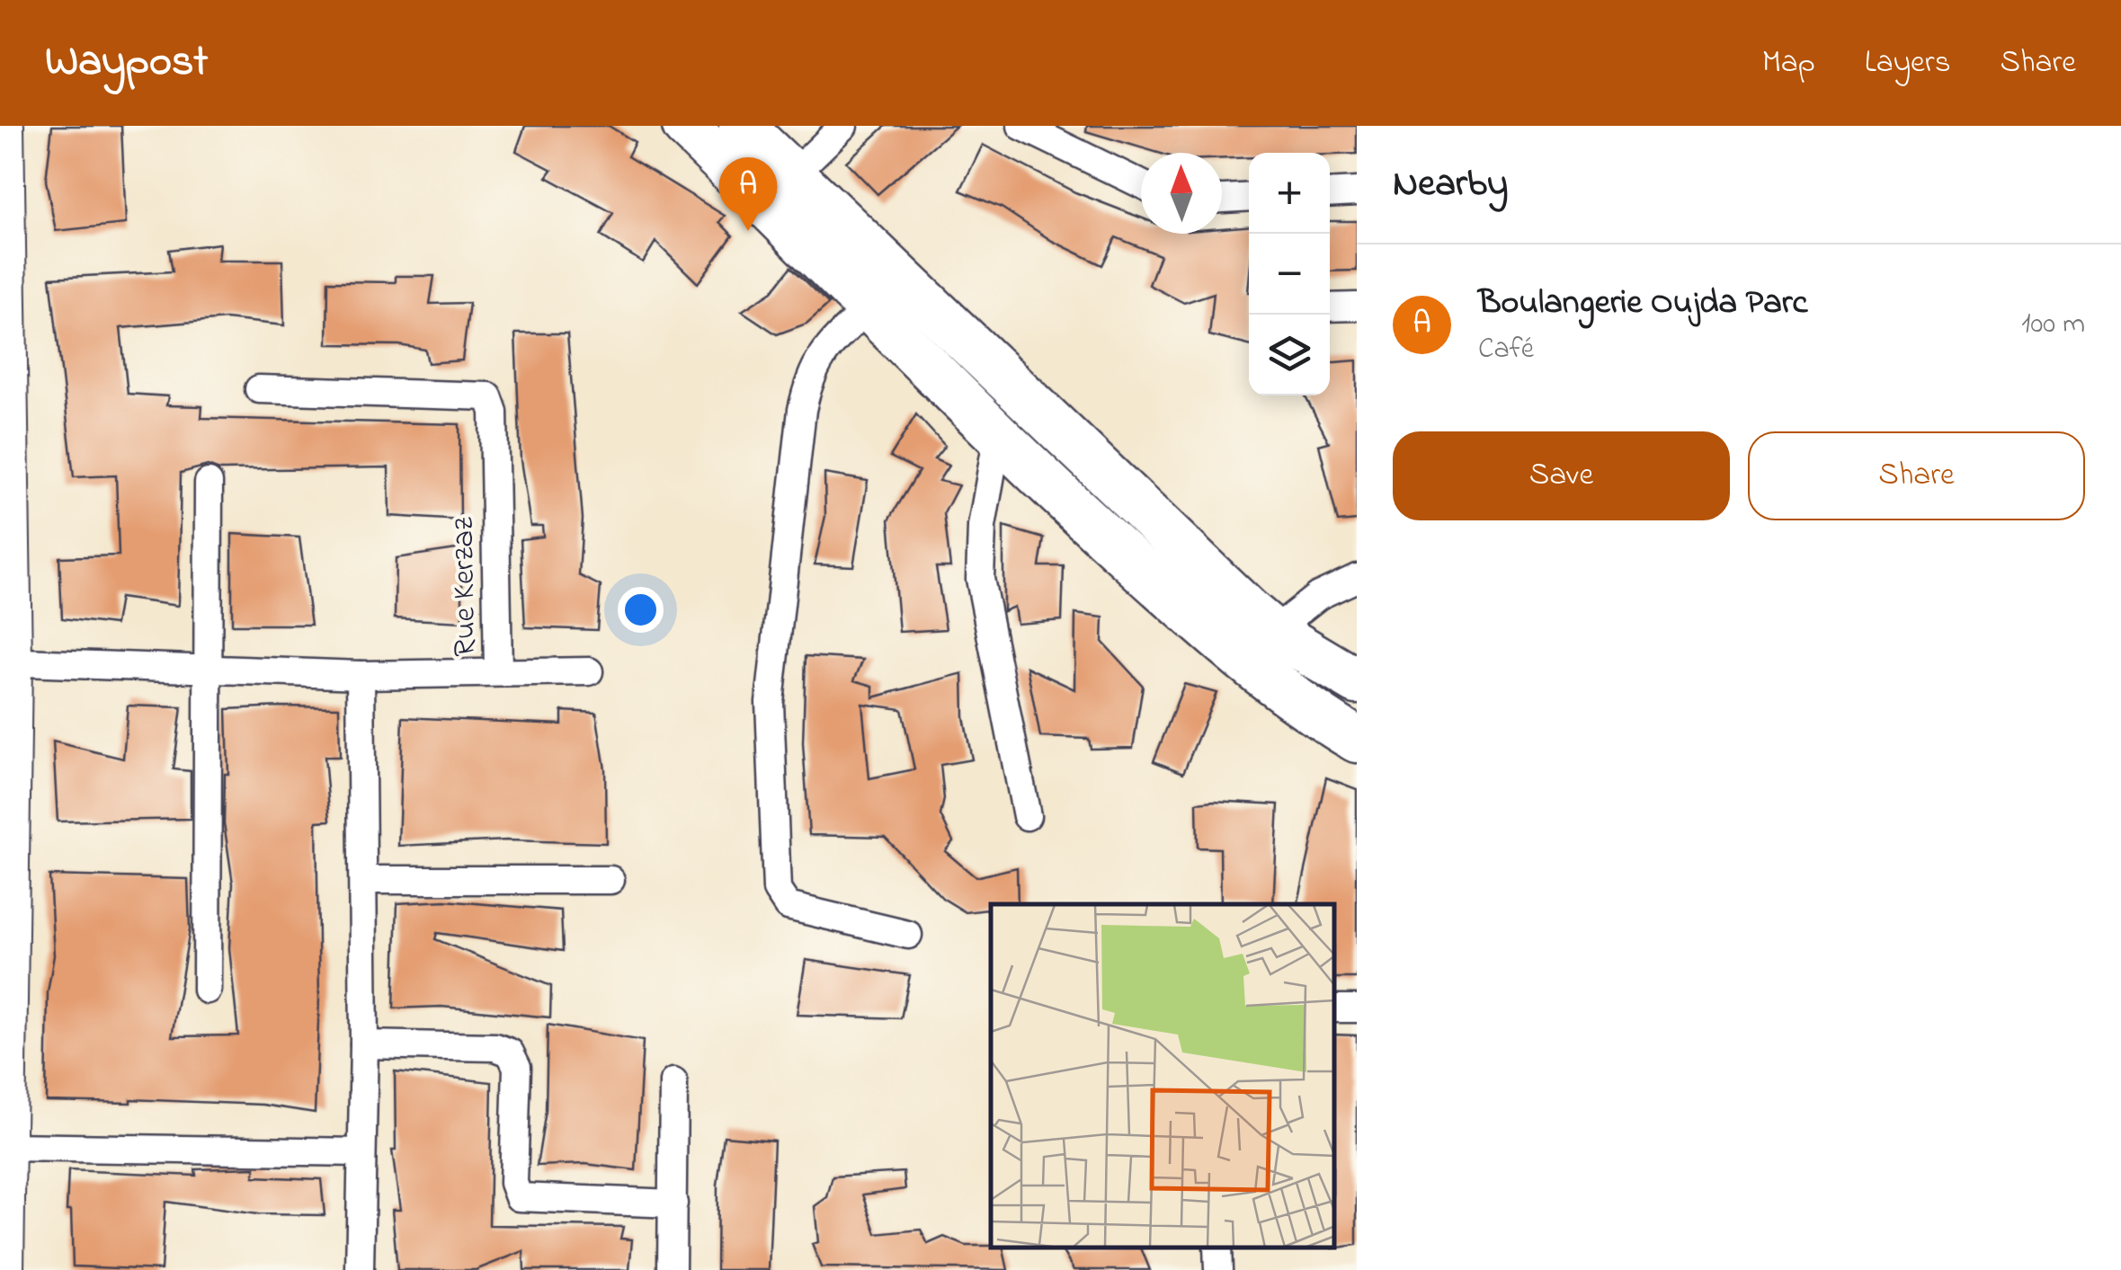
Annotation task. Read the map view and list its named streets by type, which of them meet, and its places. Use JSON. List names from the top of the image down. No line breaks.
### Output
{"streets":{"street":["Rue Kerzaz"]},"north":"top","page":{"header":"Waypost","nav":["Map","Layers","Share"],"heading":"Nearby","map_buttons":["+","−"],"pins":"A","list":[{"mark":"A","name":"Boulangerie Oujda Parc","note":"Café","value":"100 m"}],"buttons":["Save","Share"]}}
